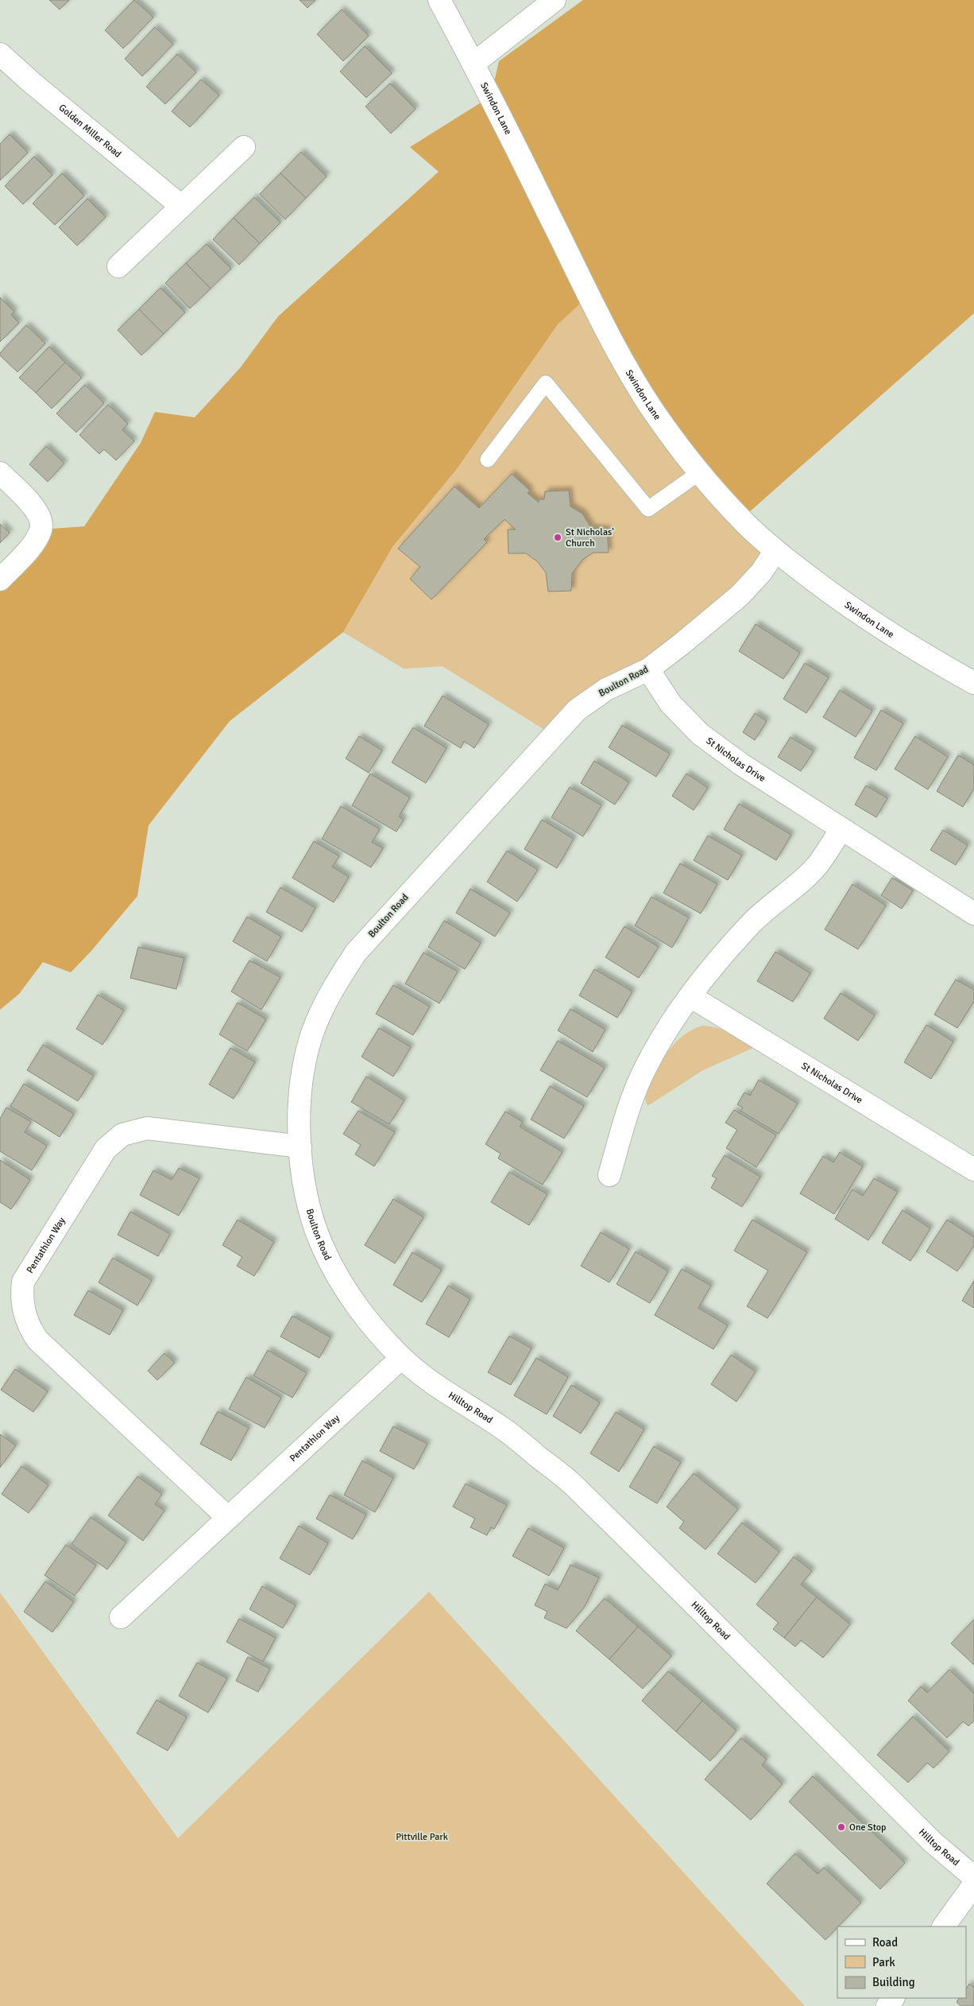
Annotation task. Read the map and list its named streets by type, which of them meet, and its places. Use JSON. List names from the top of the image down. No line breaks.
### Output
{"streets":{"street":["Swindon Lane","Golden Miller Road","Boulton Road","St Nicholas Drive","Pentathlon Way","Hilltop Road"]},"crossings":[["Swindon Lane","Boulton Road"],["Boulton Road","St Nicholas Drive"],["Boulton Road","Pentathlon Way"],["Boulton Road","Hilltop Road"]],"parks":["Pittville Park"],"places":["St Nicholas' Church","One Stop"],"legend":["Road","Park","Building"]}
